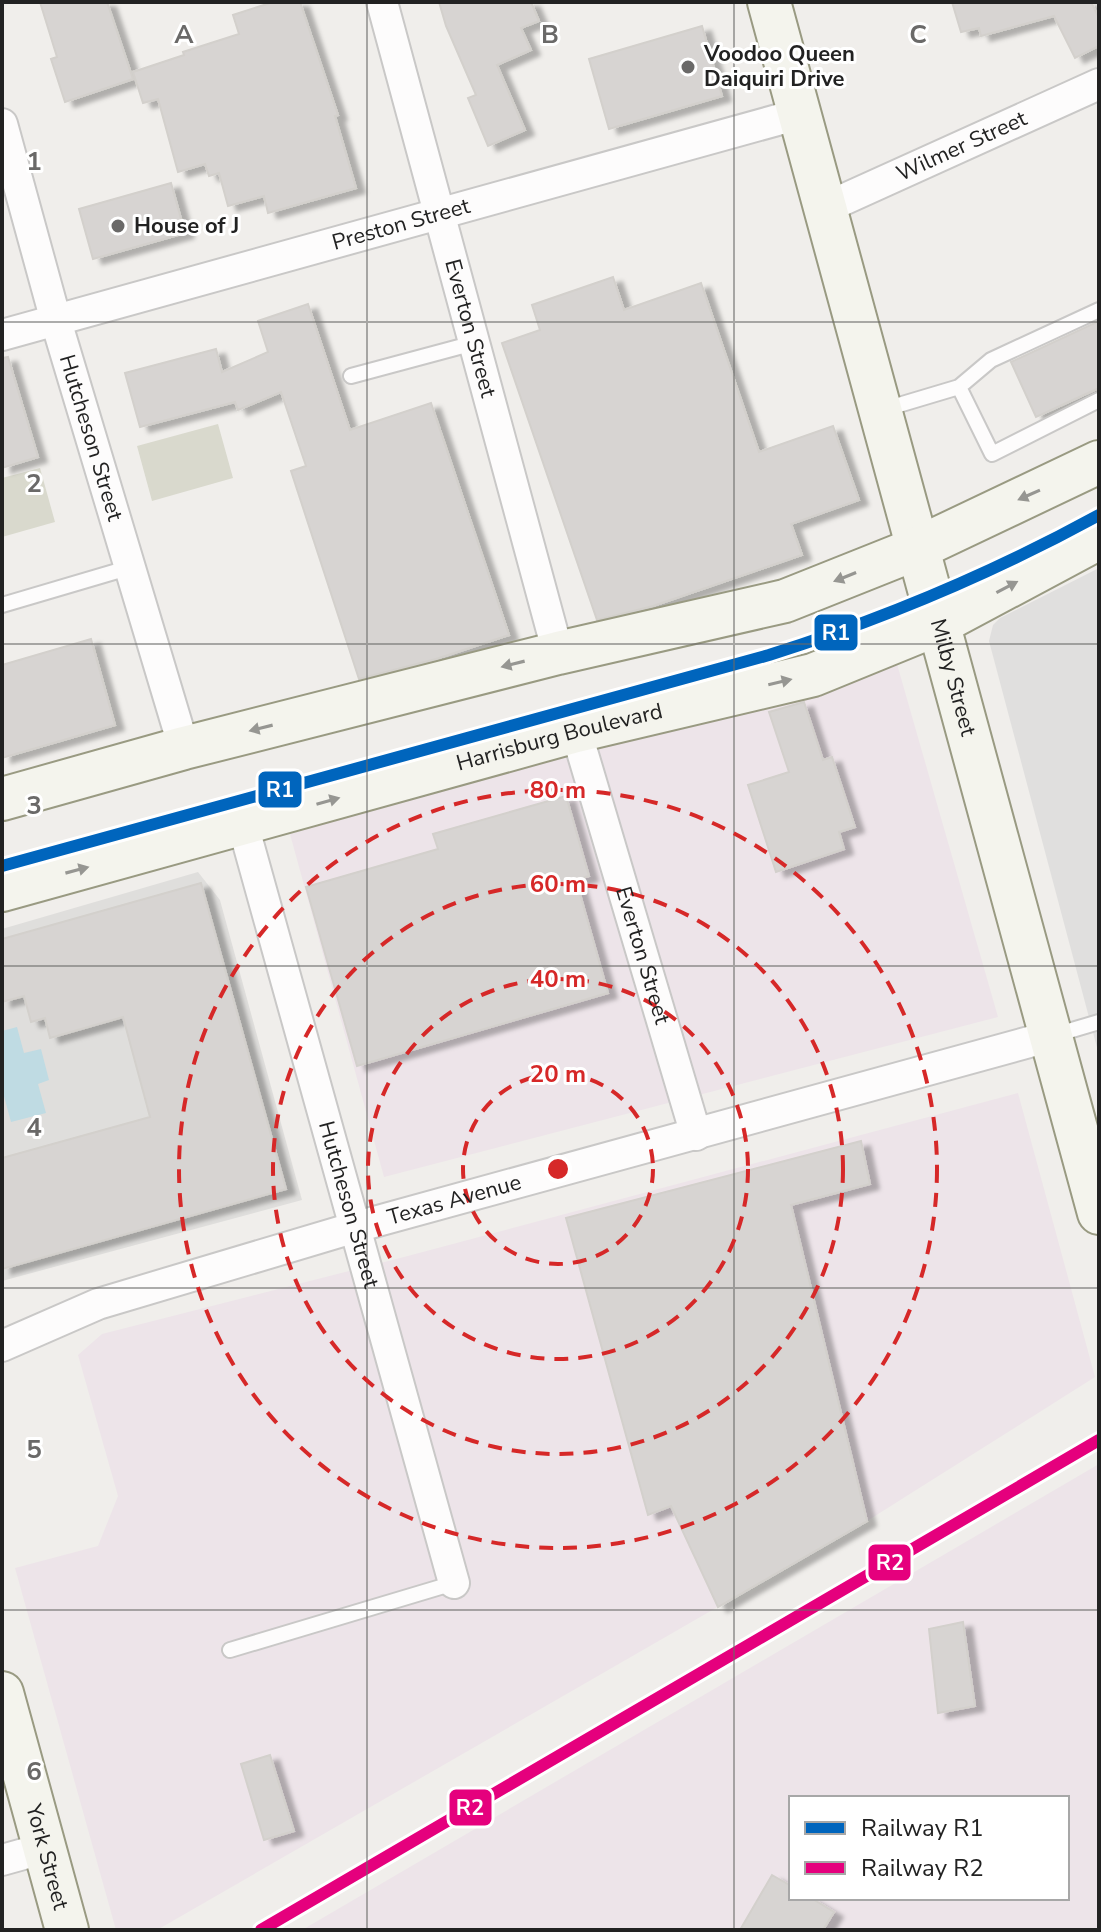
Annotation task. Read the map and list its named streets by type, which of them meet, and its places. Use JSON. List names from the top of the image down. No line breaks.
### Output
{"streets":{"main road":["Milby Street","Harrisburg Boulevard","York Street"],"street":["Wilmer Street","Preston Street","Everton Street","Hutcheson Street","Texas Avenue"]},"crossings":[["Wilmer Street","Milby Street"],["Preston Street","Everton Street"],["Preston Street","Hutcheson Street"],["Preston Street","Milby Street"],["Everton Street","Harrisburg Boulevard"],["Everton Street","Texas Avenue"],["Hutcheson Street","Harrisburg Boulevard"],["Hutcheson Street","Texas Avenue"],["Milby Street","Harrisburg Boulevard"],["Milby Street","Texas Avenue"]],"places":["Voodoo Queen Daiquiri Drive","House of J"],"lines":["rail line R1","rail line R2"],"legend":["Railway R1","Railway R2"],"grid":{"columns":["A","B","C"],"rows":["1","2","3","4","5","6"]},"rings":["80 m","60 m","40 m","20 m"]}
